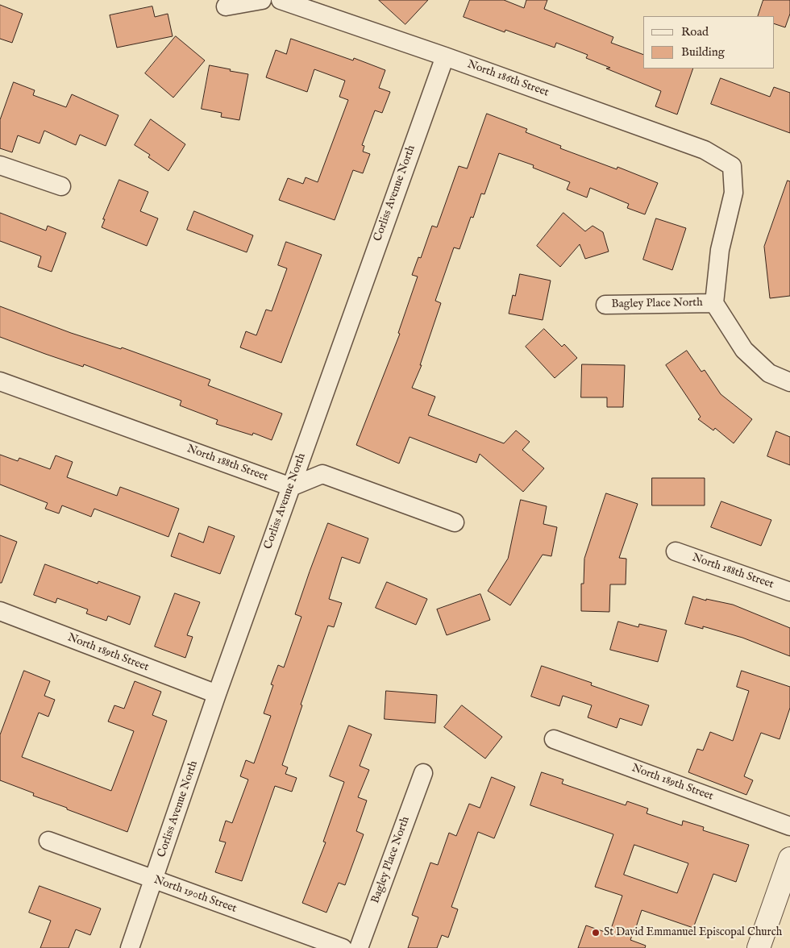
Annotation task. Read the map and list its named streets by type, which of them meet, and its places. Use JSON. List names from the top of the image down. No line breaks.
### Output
{"streets":{"street":["North 186th Street","Corliss Avenue North","Bagley Place North","North 188th Street","North 189th Street","North 190th Street"]},"crossings":[["North 186th Street","Corliss Avenue North"],["North 186th Street","Bagley Place North"],["Corliss Avenue North","North 188th Street"],["Corliss Avenue North","North 189th Street"],["Corliss Avenue North","North 190th Street"]],"places":["St David Emmanuel Episcopal Church"],"legend":["Road","Building"]}
